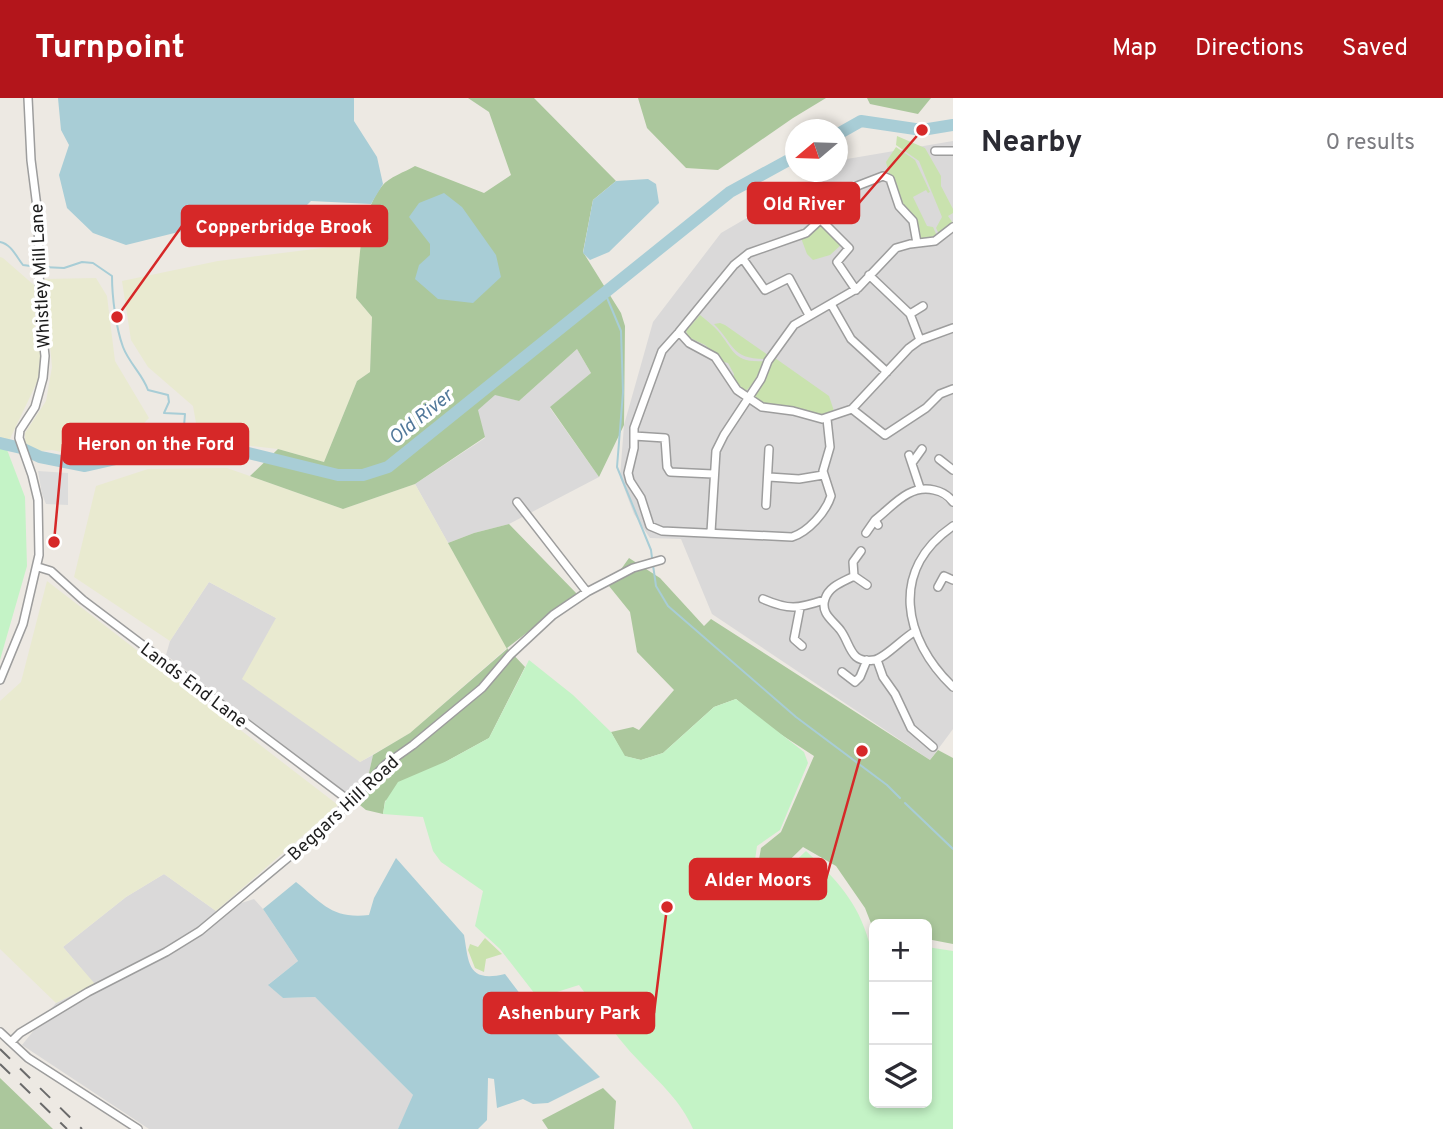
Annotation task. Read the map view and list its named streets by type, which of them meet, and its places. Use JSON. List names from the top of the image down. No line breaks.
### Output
{"streets":{"street":["Whistley Mill Lane","Lands End Lane","Beggars Hill Road"]},"crossings":[["Whistley Mill Lane","Lands End Lane"],["Lands End Lane","Beggars Hill Road"]],"water":["Old River"],"places":["Old River","Copperbridge Brook","Heron on the Ford","Alder Moors","Ashenbury Park"],"north":"left","page":{"header":"Turnpoint","nav":["Map","Directions","Saved"],"heading":["Nearby","0 results"],"map_buttons":["+","−"]}}
